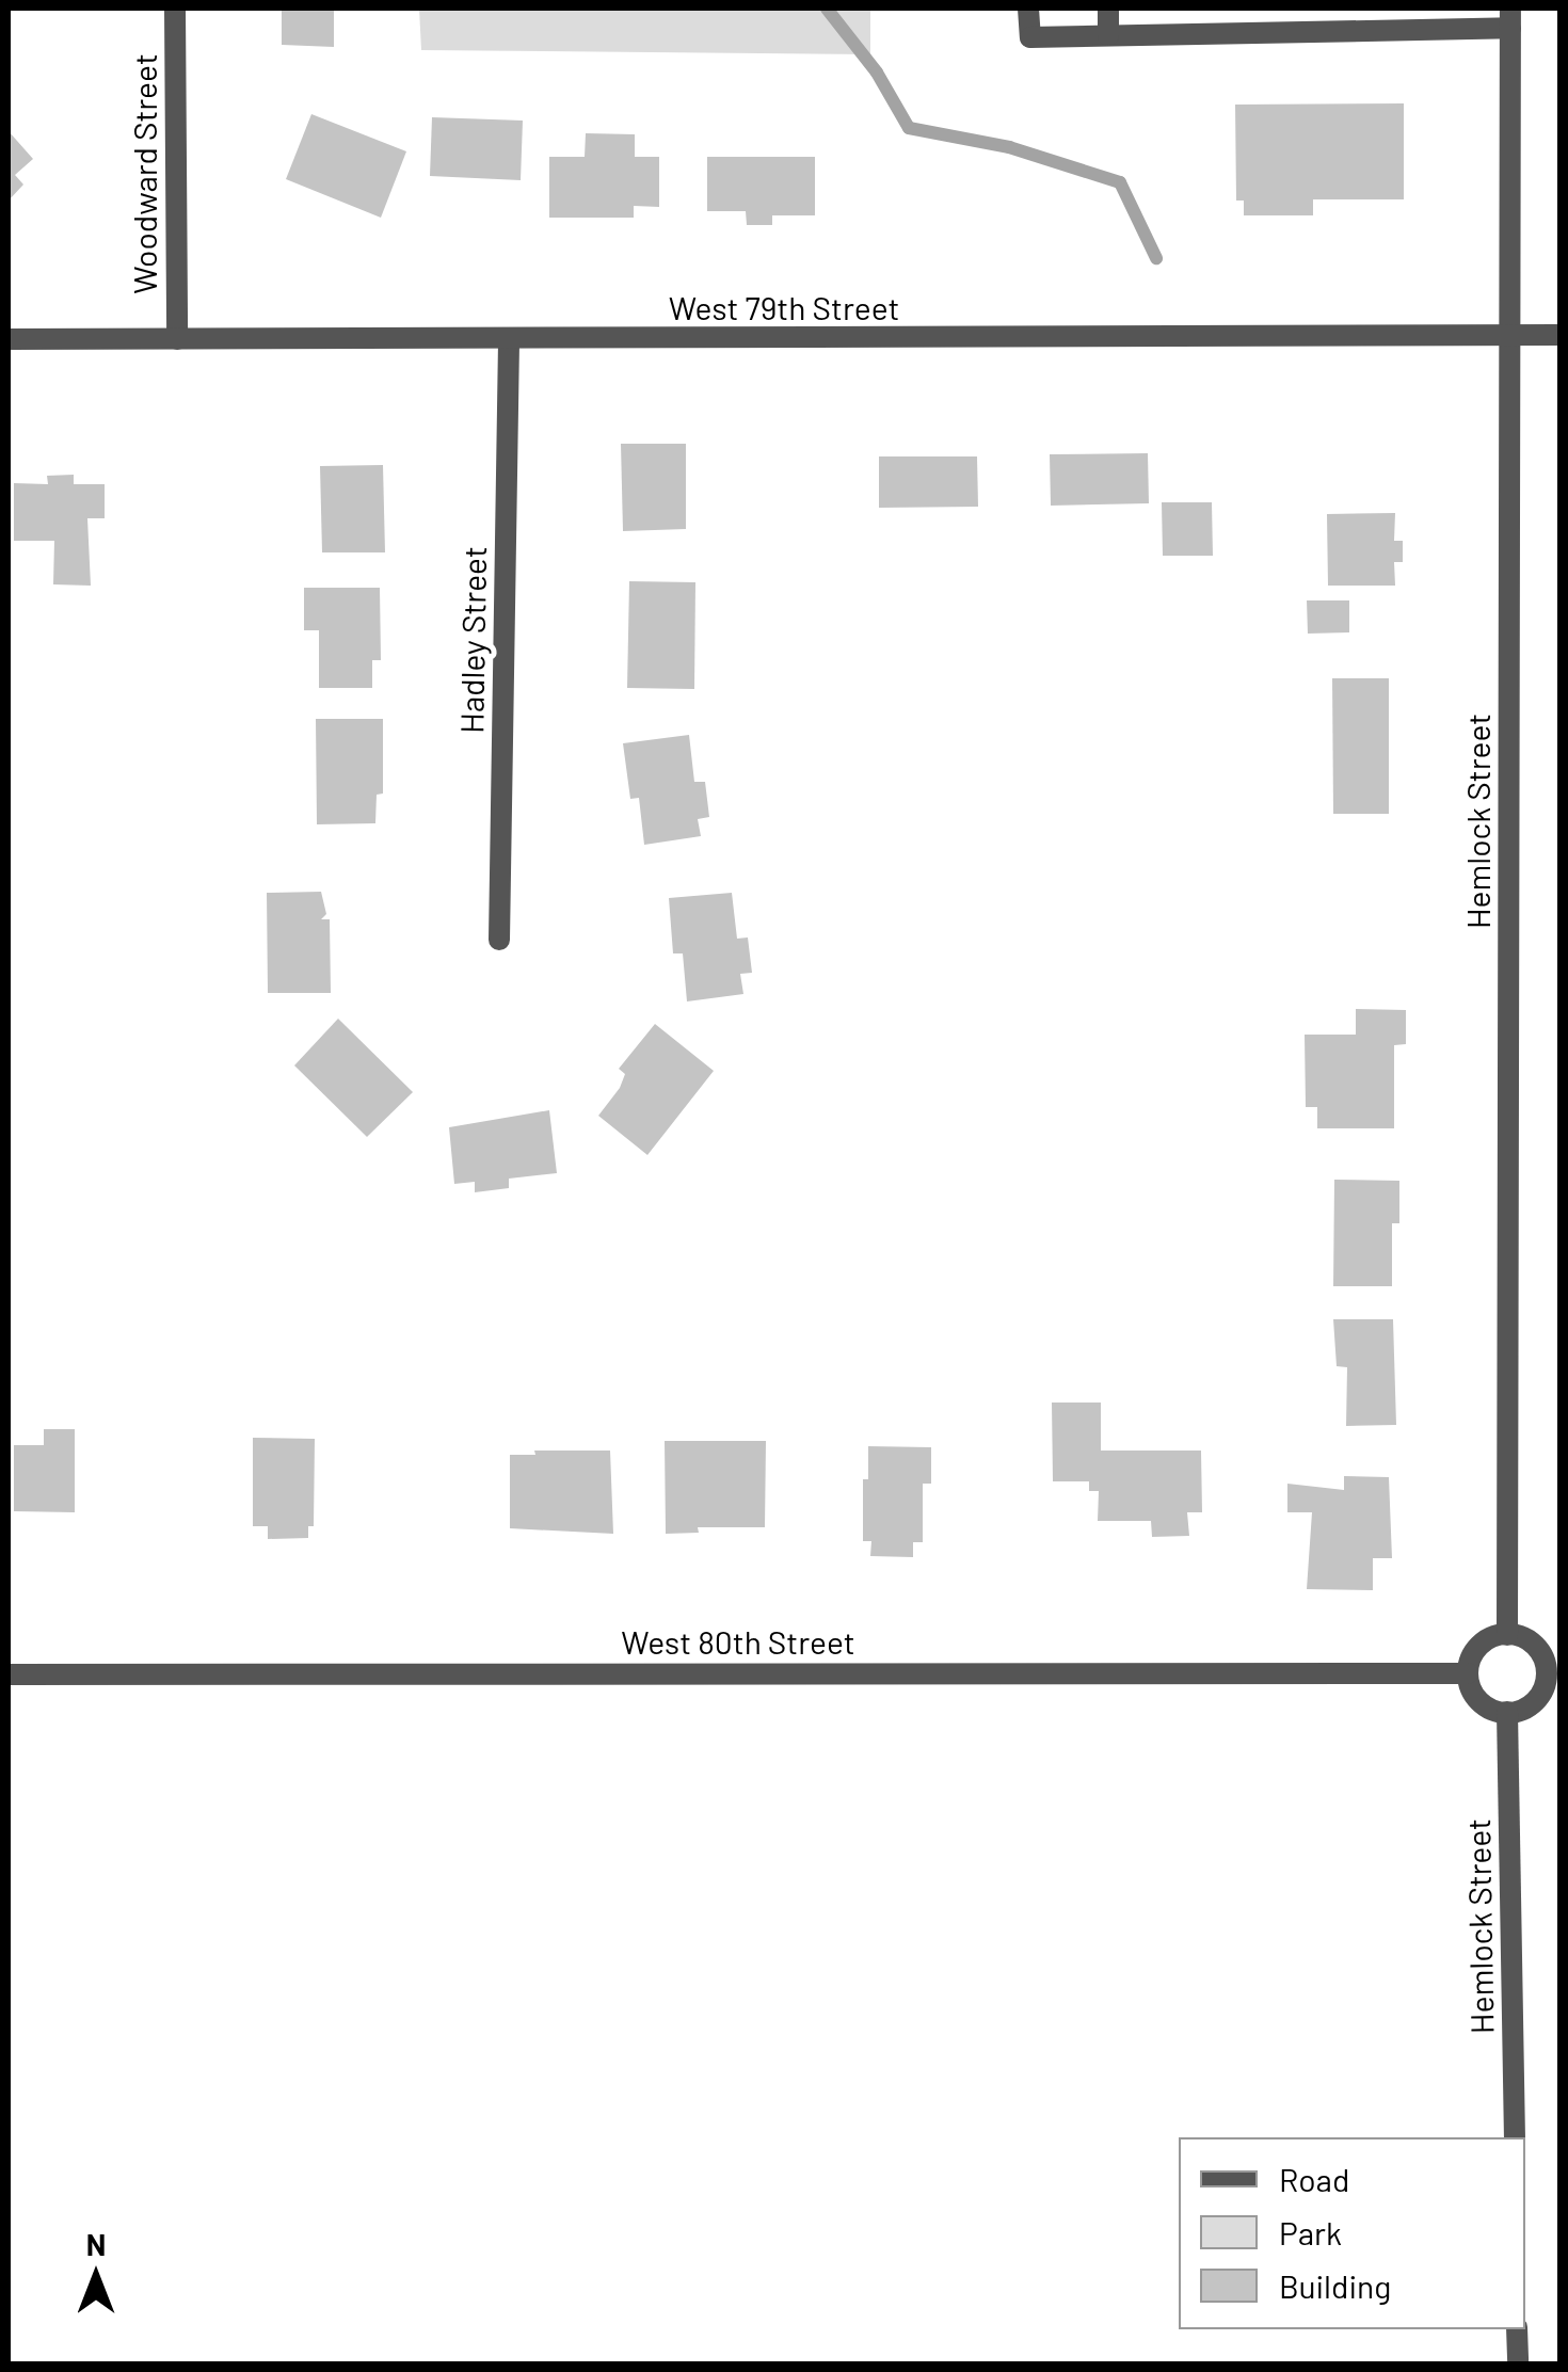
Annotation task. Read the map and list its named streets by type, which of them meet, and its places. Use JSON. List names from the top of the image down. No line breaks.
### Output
{"streets":{"street":["Woodward Street","West 79th Street","Hadley Street","Hemlock Street","West 80th Street"]},"crossings":[["Woodward Street","West 79th Street"],["West 79th Street","Hadley Street"],["West 79th Street","Hemlock Street"],["Hemlock Street","West 80th Street"]],"legend":["Road","Park","Building"],"north":"top"}
